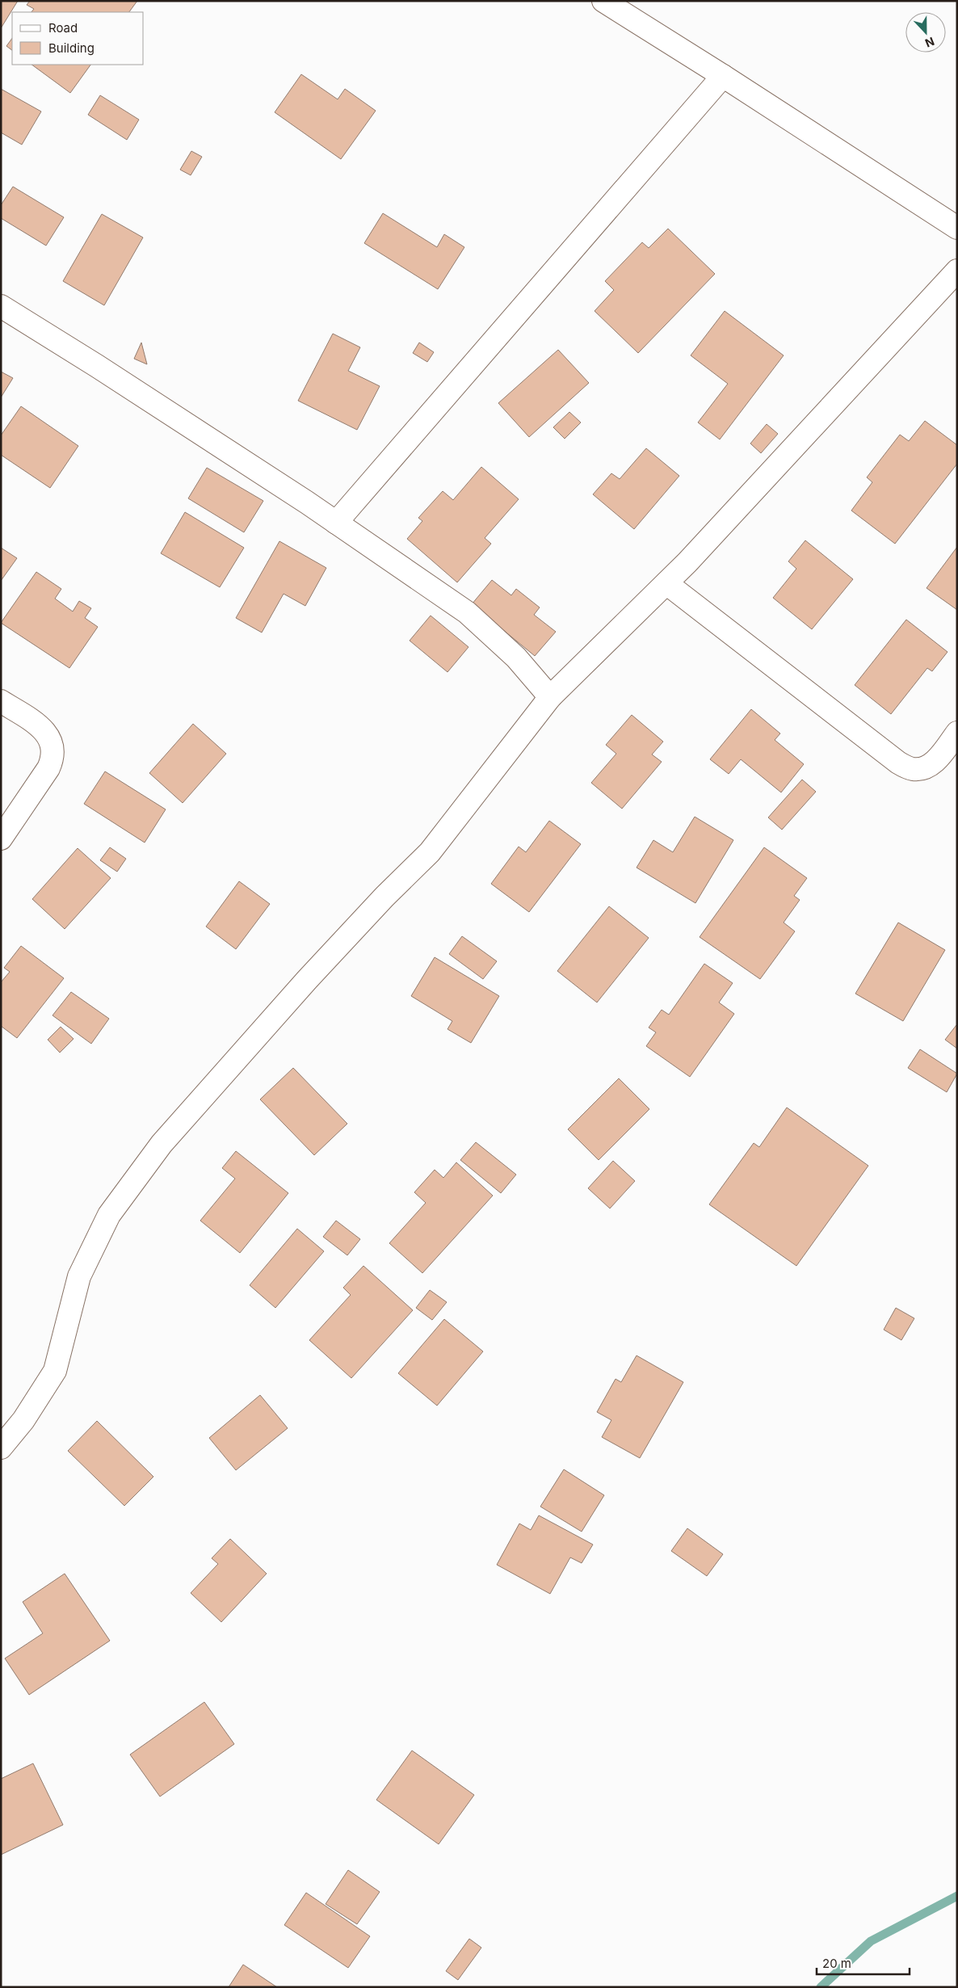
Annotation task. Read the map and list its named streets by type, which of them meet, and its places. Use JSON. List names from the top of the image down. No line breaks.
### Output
{"legend":["Road","Building"],"scale_bar":"20 m","north":"bottom"}
